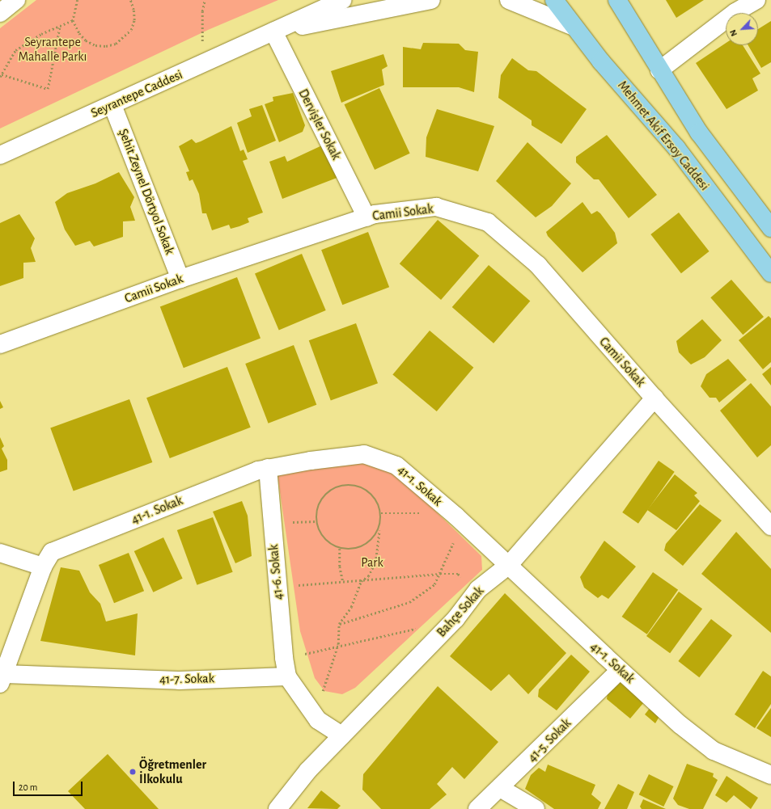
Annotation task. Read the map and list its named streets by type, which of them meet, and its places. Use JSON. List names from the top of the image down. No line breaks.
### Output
{"streets":{"main road":["Mehmet Akif Ersoy Caddesi"],"street":["Seyrantepe Caddesi","Dervişler Sokak","Şehit Zeynel Dörtyol Sokak","Camii Sokak","41-1. Sokak","41-6. Sokak","Bahçe Sokak","41-7. Sokak","41-5. Sokak"]},"crossings":[["Seyrantepe Caddesi","Dervişler Sokak"],["Seyrantepe Caddesi","Şehit Zeynel Dörtyol Sokak"],["Dervişler Sokak","Camii Sokak"],["Şehit Zeynel Dörtyol Sokak","Camii Sokak"],["Camii Sokak","Bahçe Sokak"],["41-1. Sokak","41-6. Sokak"],["41-1. Sokak","Bahçe Sokak"],["41-1. Sokak","41-7. Sokak"],["41-1. Sokak","41-5. Sokak"],["41-6. Sokak","41-7. Sokak"]],"parks":["Seyrantepe Mahalle Parkı","Park"],"places":["Öğretmenler İlkokulu"],"scale_bar":"20 m","north":"bottom left"}
